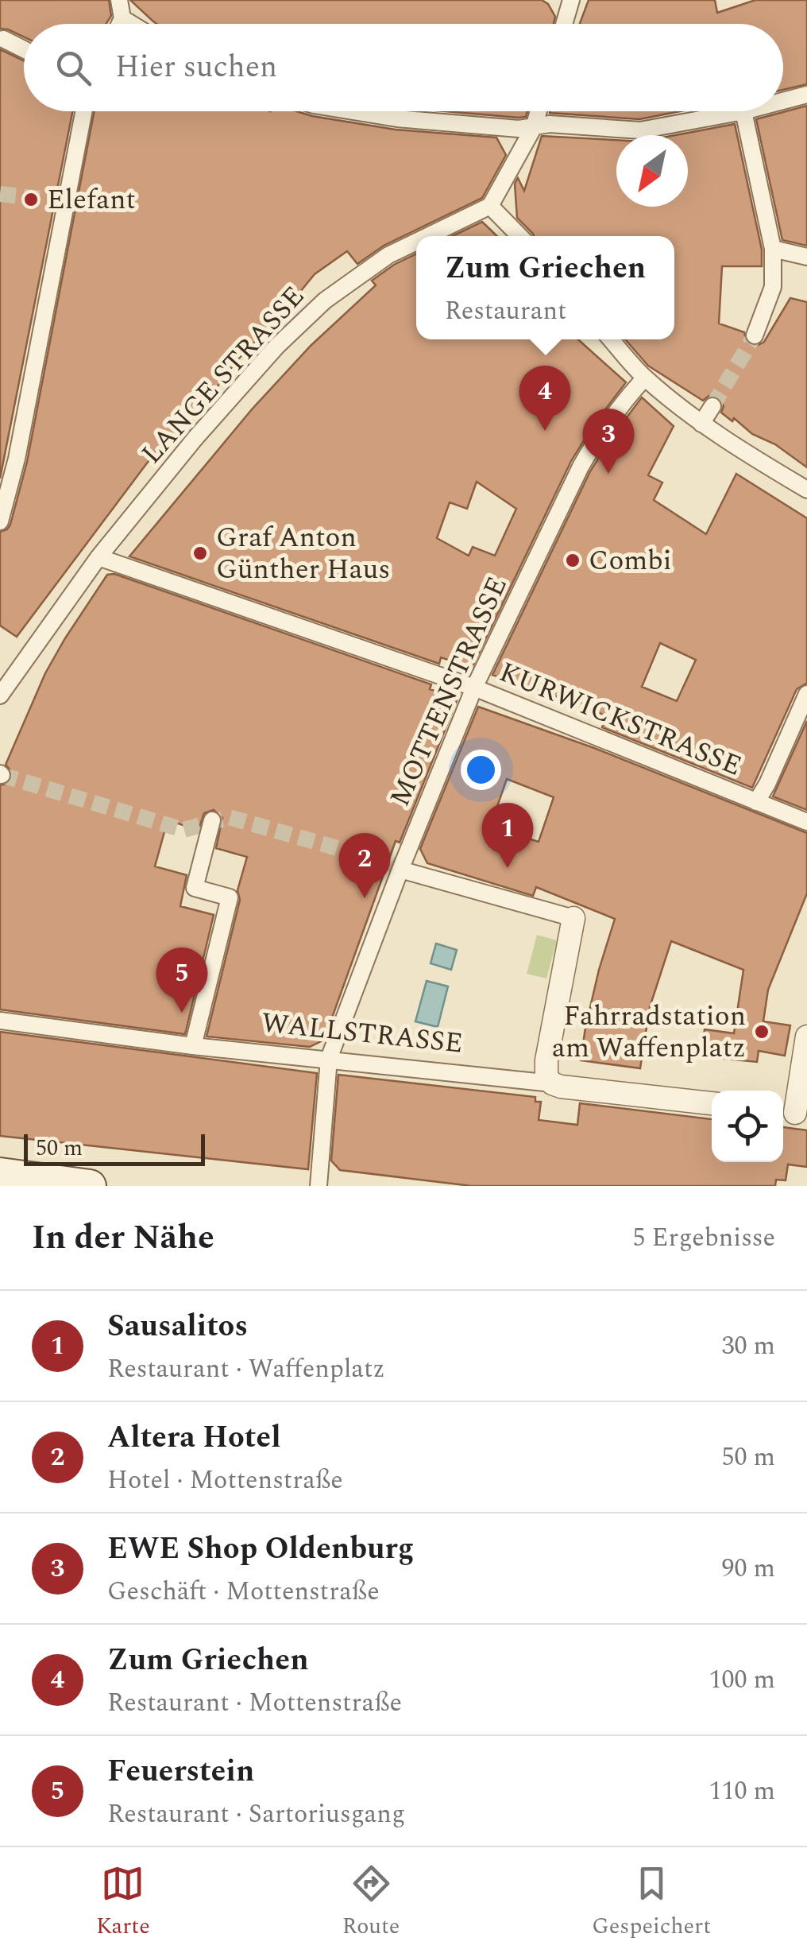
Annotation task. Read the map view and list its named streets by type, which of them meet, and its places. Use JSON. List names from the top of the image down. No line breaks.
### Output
{"streets":{"street":["LANGE STRASSE","MOTTENSTRASSE","KURWICKSTRASSE","WALLSTRASSE"]},"crossings":[["LANGE STRASSE","KURWICKSTRASSE"],["MOTTENSTRASSE","KURWICKSTRASSE"],["MOTTENSTRASSE","WALLSTRASSE"]],"places":["Elefant","Graf Anton Günther Haus","Combi","Fahrradstation am Waffenplatz"],"scale_bar":"50 m","north":"bottom left","page":{"search":"Hier suchen","popup":["Zum Griechen","Restaurant"],"pins":["4","3","1","2","5"],"scale":"50 m","heading":["In der Nähe","5 Ergebnisse"],"list":[{"mark":"1","name":"Sausalitos","note":"Restaurant · Waffenplatz","value":"30 m"},{"mark":"2","name":"Altera Hotel","note":"Hotel · Mottenstraße","value":"50 m"},{"mark":"3","name":"EWE Shop Oldenburg","note":"Geschäft · Mottenstraße","value":"90 m"},{"mark":"4","name":"Zum Griechen","note":"Restaurant · Mottenstraße","value":"100 m"},{"mark":"5","name":"Feuerstein","note":"Restaurant · Sartoriusgang","value":"110 m"}],"nav":["Karte","Route","Gespeichert"]}}
